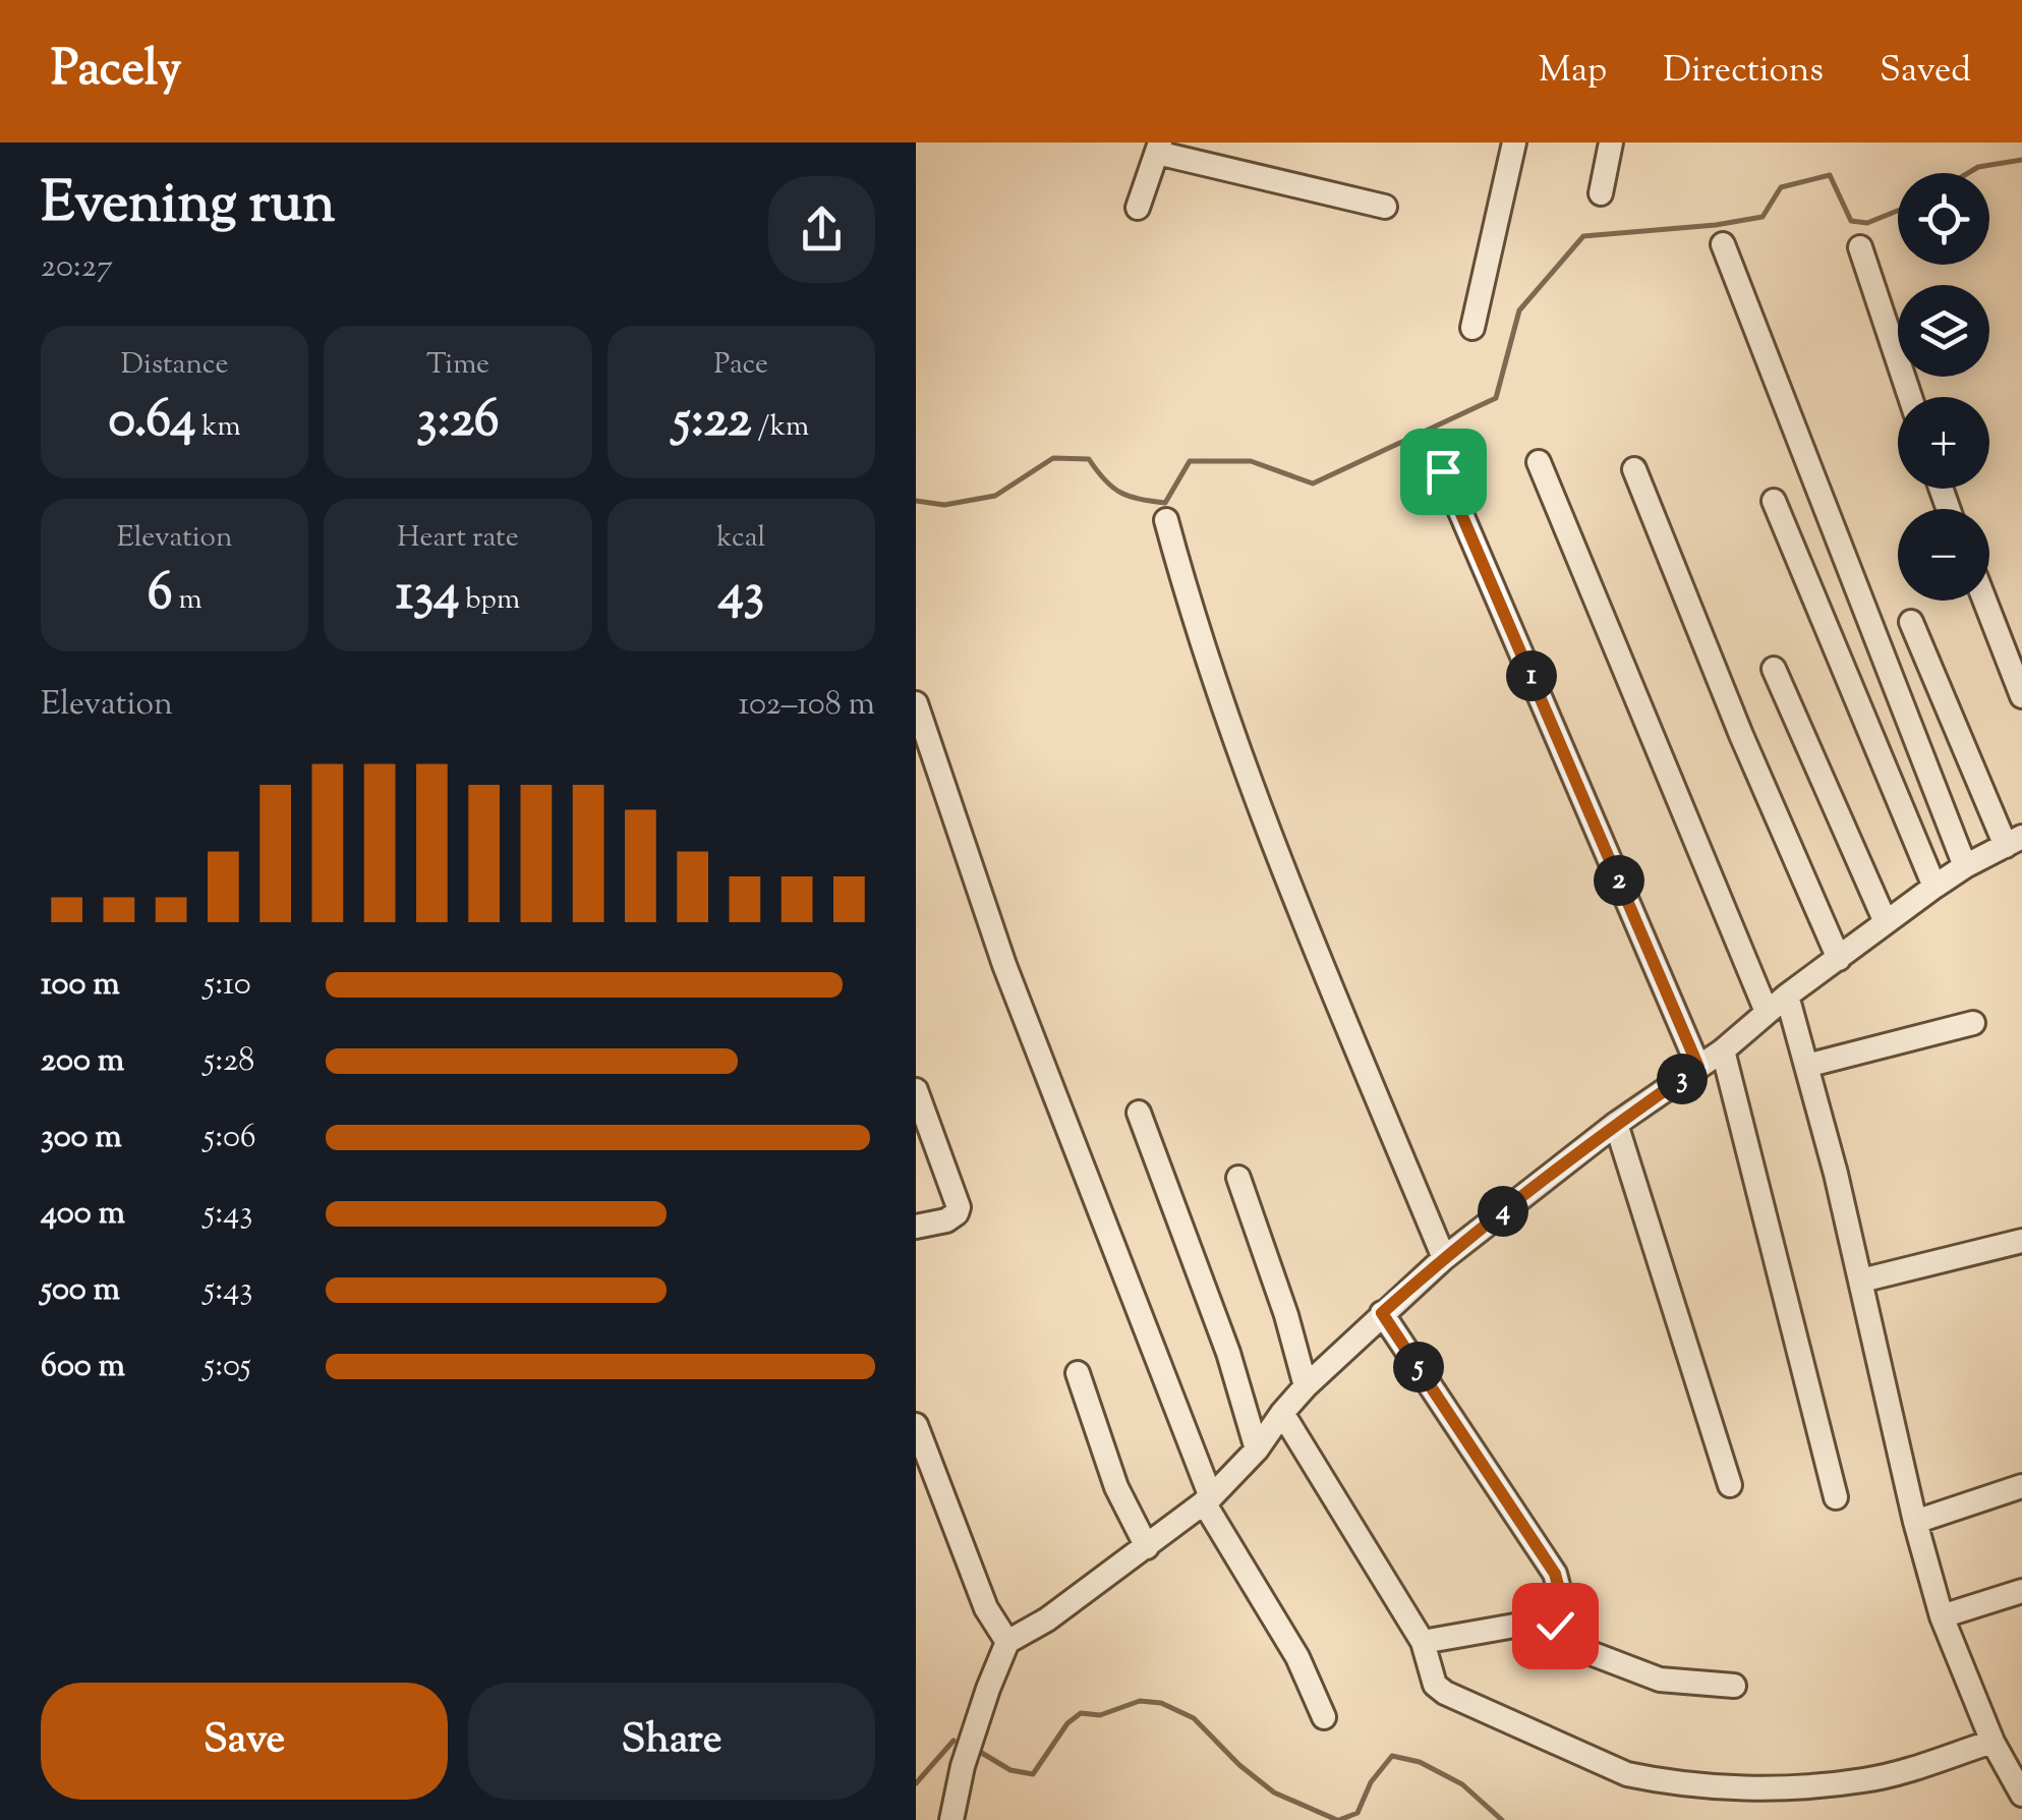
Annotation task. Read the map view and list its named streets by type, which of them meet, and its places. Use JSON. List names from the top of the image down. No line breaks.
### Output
{"page":{"header":"Pacely","nav":["Map","Directions","Saved"],"heading":["Evening run","20:27"],"map_buttons":["+","−"],"stats":[["Distance","0.64 km"],["Time","3:26"],["Pace","5:22 /km"],["Elevation","6 m"],["Heart rate","134 bpm"],["kcal","43"]],"pins":["1","2","3","4","5"],"chart":["Elevation","102–108 m"],"list":[{"name":"100 m","note":"5:10"},{"name":"200 m","note":"5:28"},{"name":"300 m","note":"5:06"},{"name":"400 m","note":"5:43"},{"name":"500 m","note":"5:43"},{"name":"600 m","note":"5:05"}],"buttons":["Save","Share"]}}
